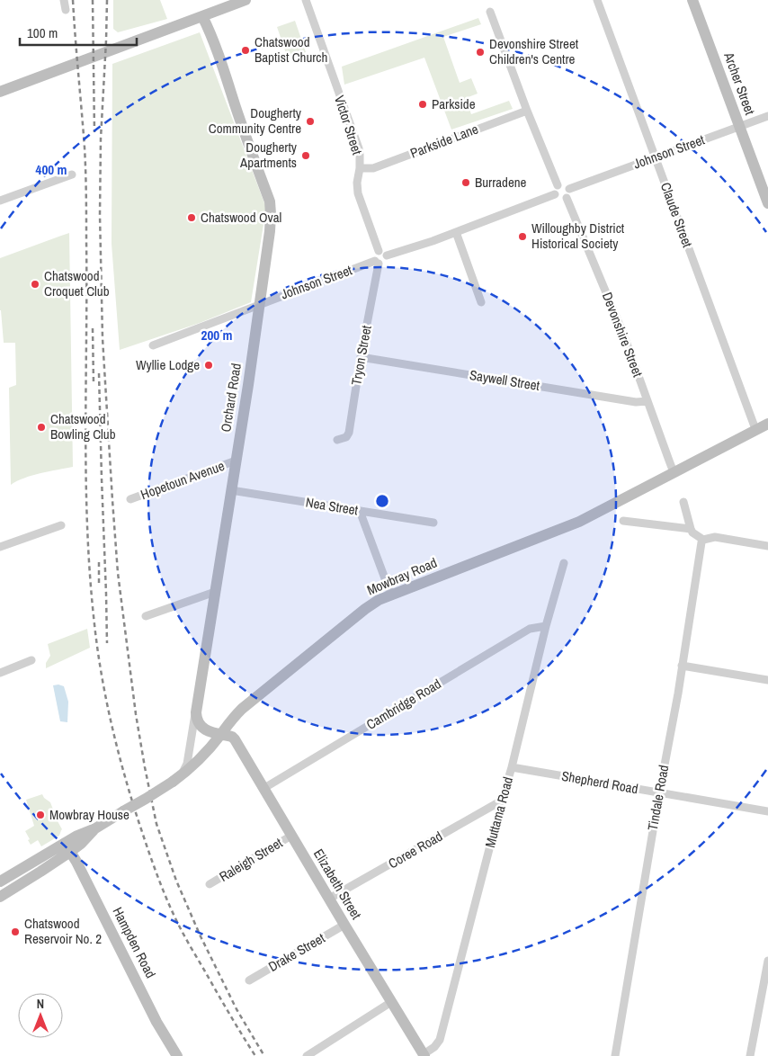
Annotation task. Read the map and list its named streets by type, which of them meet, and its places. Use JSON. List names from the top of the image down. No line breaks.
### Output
{"streets":{"main road":["Archer Street","Orchard Road","Mowbray Road","Elizabeth Street","Hampden Road"],"street":["Victor Street","Parkside Lane","Johnson Street","Claude Street","Devonshire Street","Tryon Street","Saywell Street","Hopetoun Avenue","Nea Street","Cambridge Road","Shepherd Road","Tindale Road","Muttama Road","Coree Road","Raleigh Street","Drake Street"]},"crossings":[["Archer Street","Johnson Street"],["Victor Street","Parkside Lane"],["Victor Street","Johnson Street"],["Victor Street","Tryon Street"],["Johnson Street","Claude Street"],["Johnson Street","Devonshire Street"],["Johnson Street","Tryon Street"],["Johnson Street","Orchard Road"],["Claude Street","Mowbray Road"],["Devonshire Street","Saywell Street"],["Devonshire Street","Mowbray Road"],["Tryon Street","Saywell Street"],["Orchard Road","Hopetoun Avenue"],["Orchard Road","Nea Street"],["Orchard Road","Mowbray Road"],["Mowbray Road","Elizabeth Street"],["Mowbray Road","Hampden Road"],["Cambridge Road","Muttama Road"],["Cambridge Road","Elizabeth Street"],["Shepherd Road","Tindale Road"],["Shepherd Road","Muttama Road"],["Muttama Road","Coree Road"],["Muttama Road","Elizabeth Street"],["Coree Road","Elizabeth Street"],["Raleigh Street","Elizabeth Street"],["Elizabeth Street","Drake Street"]],"places":["Chatswood Baptist Church","Devonshire Street Children's Centre","Parkside","Dougherty Community Centre","Dougherty Apartments","Burradene","Chatswood Oval","Willoughby District Historical Society","Chatswood Croquet Club","Wyllie Lodge","Chatswood Bowling Club","Mowbray House","Chatswood Reservoir No. 2"],"scale_bar":"100 m","north":"top","rings":["400 m","200 m"]}
